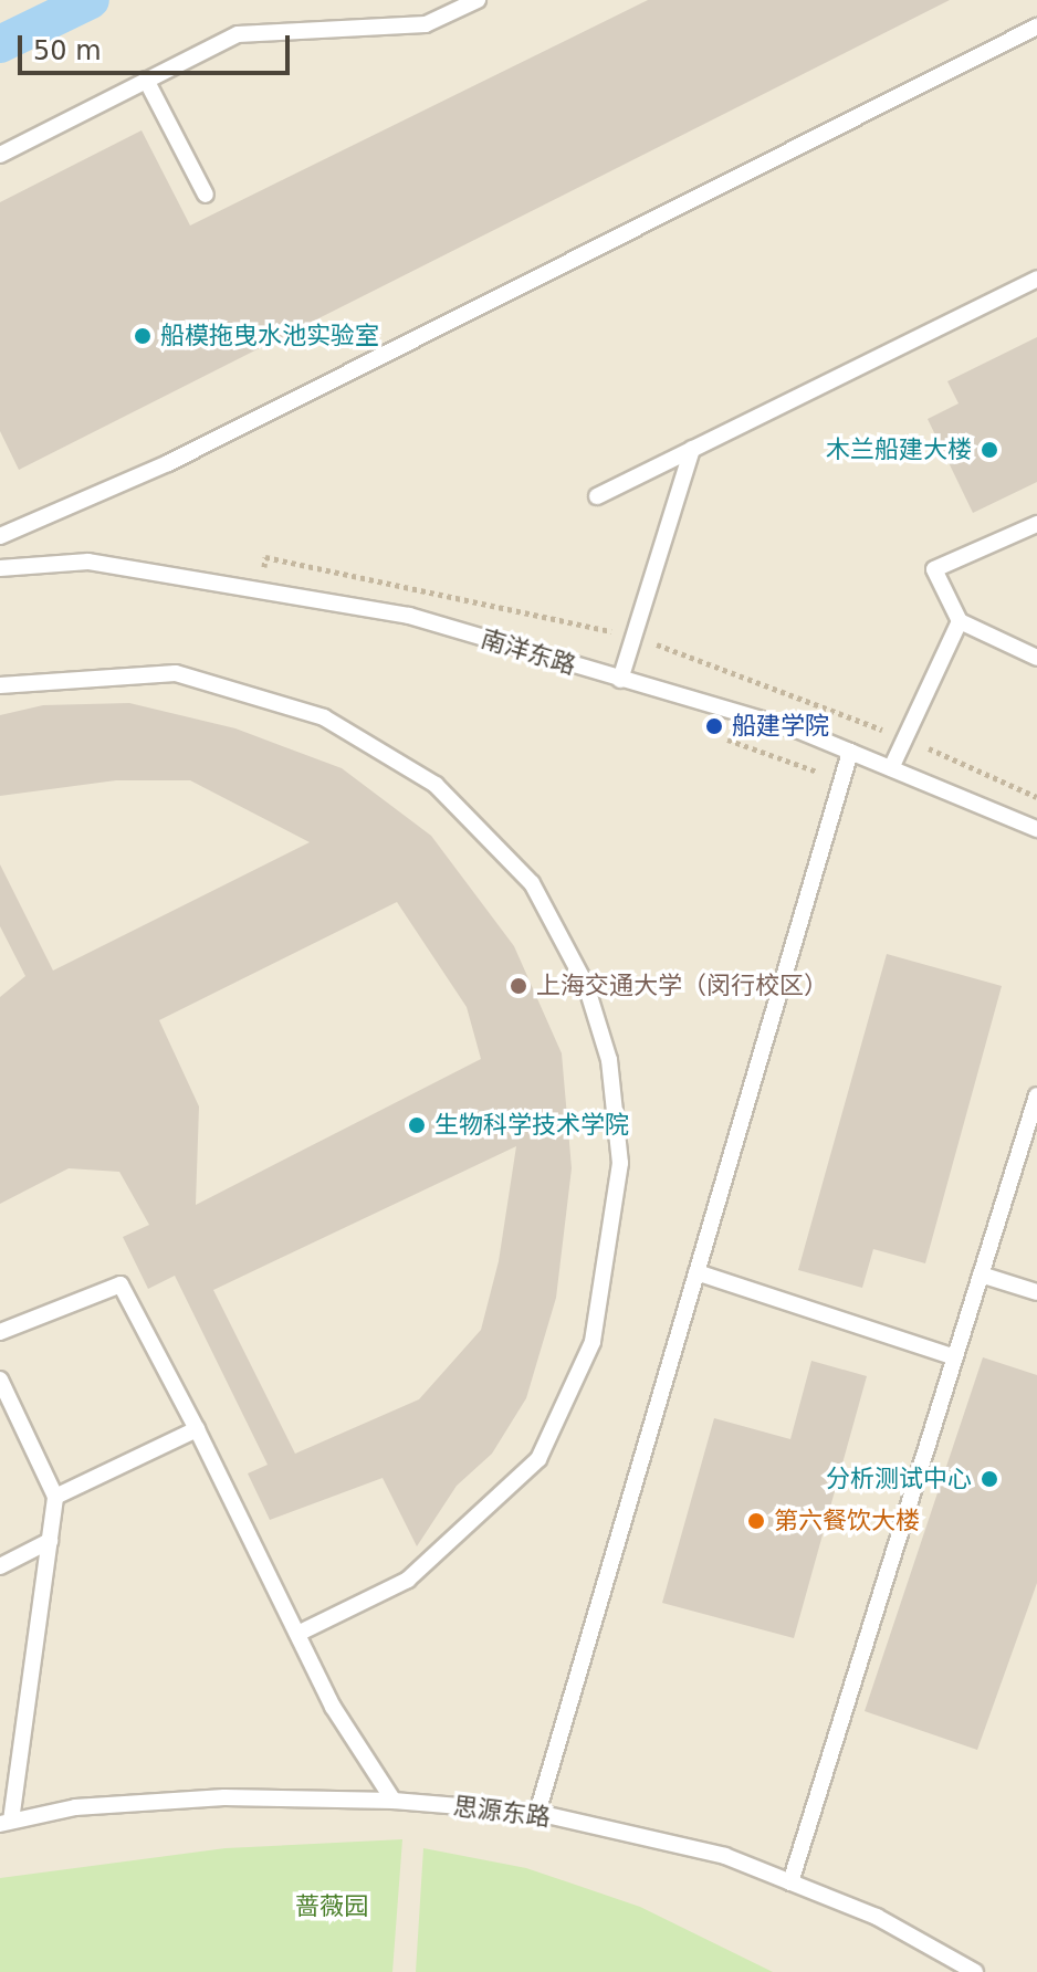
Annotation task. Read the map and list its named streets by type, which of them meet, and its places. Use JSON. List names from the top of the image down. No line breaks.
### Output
{"streets":{"lane":["南洋东路","思源东路"]},"parks":["蔷薇园"],"places":["船模拖曳水池实验室","木兰船建大楼","船建学院","上海交通大学（闵行校区）","生物科学技术学院","分析测试中心","第六餐饮大楼"],"scale_bar":"50 m"}
